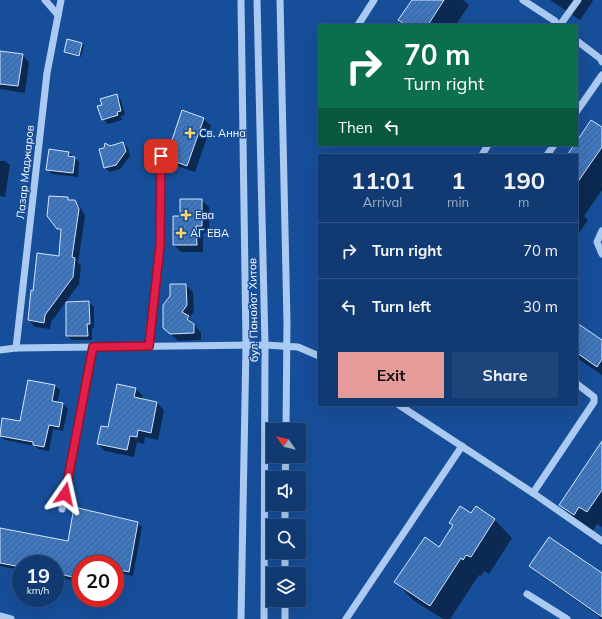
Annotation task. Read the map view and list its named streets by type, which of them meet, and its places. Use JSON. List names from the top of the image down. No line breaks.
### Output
{"streets":{"street":["Лазар Маджаров","бул. Панайот Хитов"]},"places":{"health":["Св. Анна","Ева","АГ ЕВА"]},"north":"top left","page":{"turn":["70 m","Turn right"],"then":"Then","eta":["11:01","Arrival","1","min","190","m"],"list":[{"name":"Turn right","value":"70 m"},{"name":"Turn left","value":"30 m"}],"buttons":["Exit","Share"],"speed":"19 km/h","limit":"20"}}
